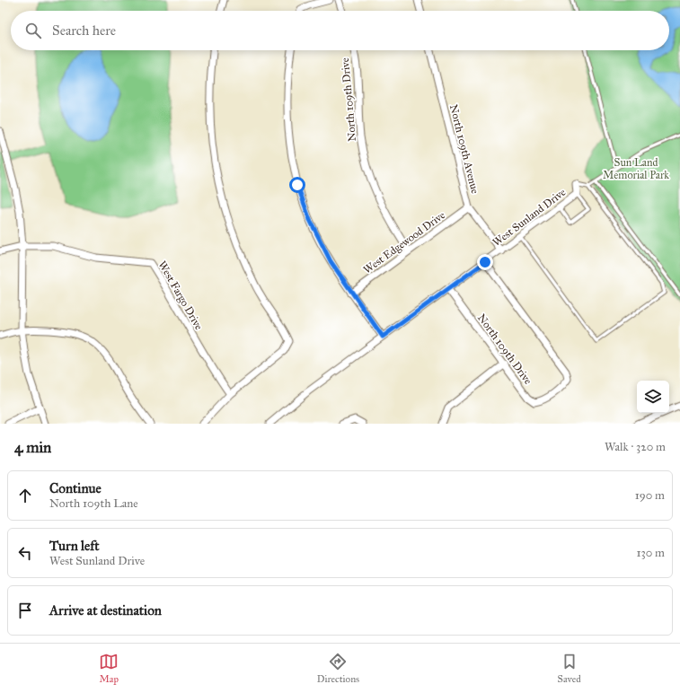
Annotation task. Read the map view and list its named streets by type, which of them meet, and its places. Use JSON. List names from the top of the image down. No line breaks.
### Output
{"streets":{"street":["North 109th Drive","North 109th Avenue","West Sunland Drive","West Edgewood Drive","West Fargo Drive"]},"crossings":[["North 109th Drive","West Sunland Drive"],["North 109th Drive","West Edgewood Drive"],["North 109th Avenue","West Sunland Drive"],["North 109th Avenue","West Edgewood Drive"]],"parks":["Sun Land Memorial Park"],"page":{"search":"Search here","heading":["4 min","Walk · 320 m"],"list":[["Continue","North 109th Lane","190 m"],["Turn left","West Sunland Drive","130 m"],"Arrive at destination"],"nav":["Map","Directions","Saved"]}}
